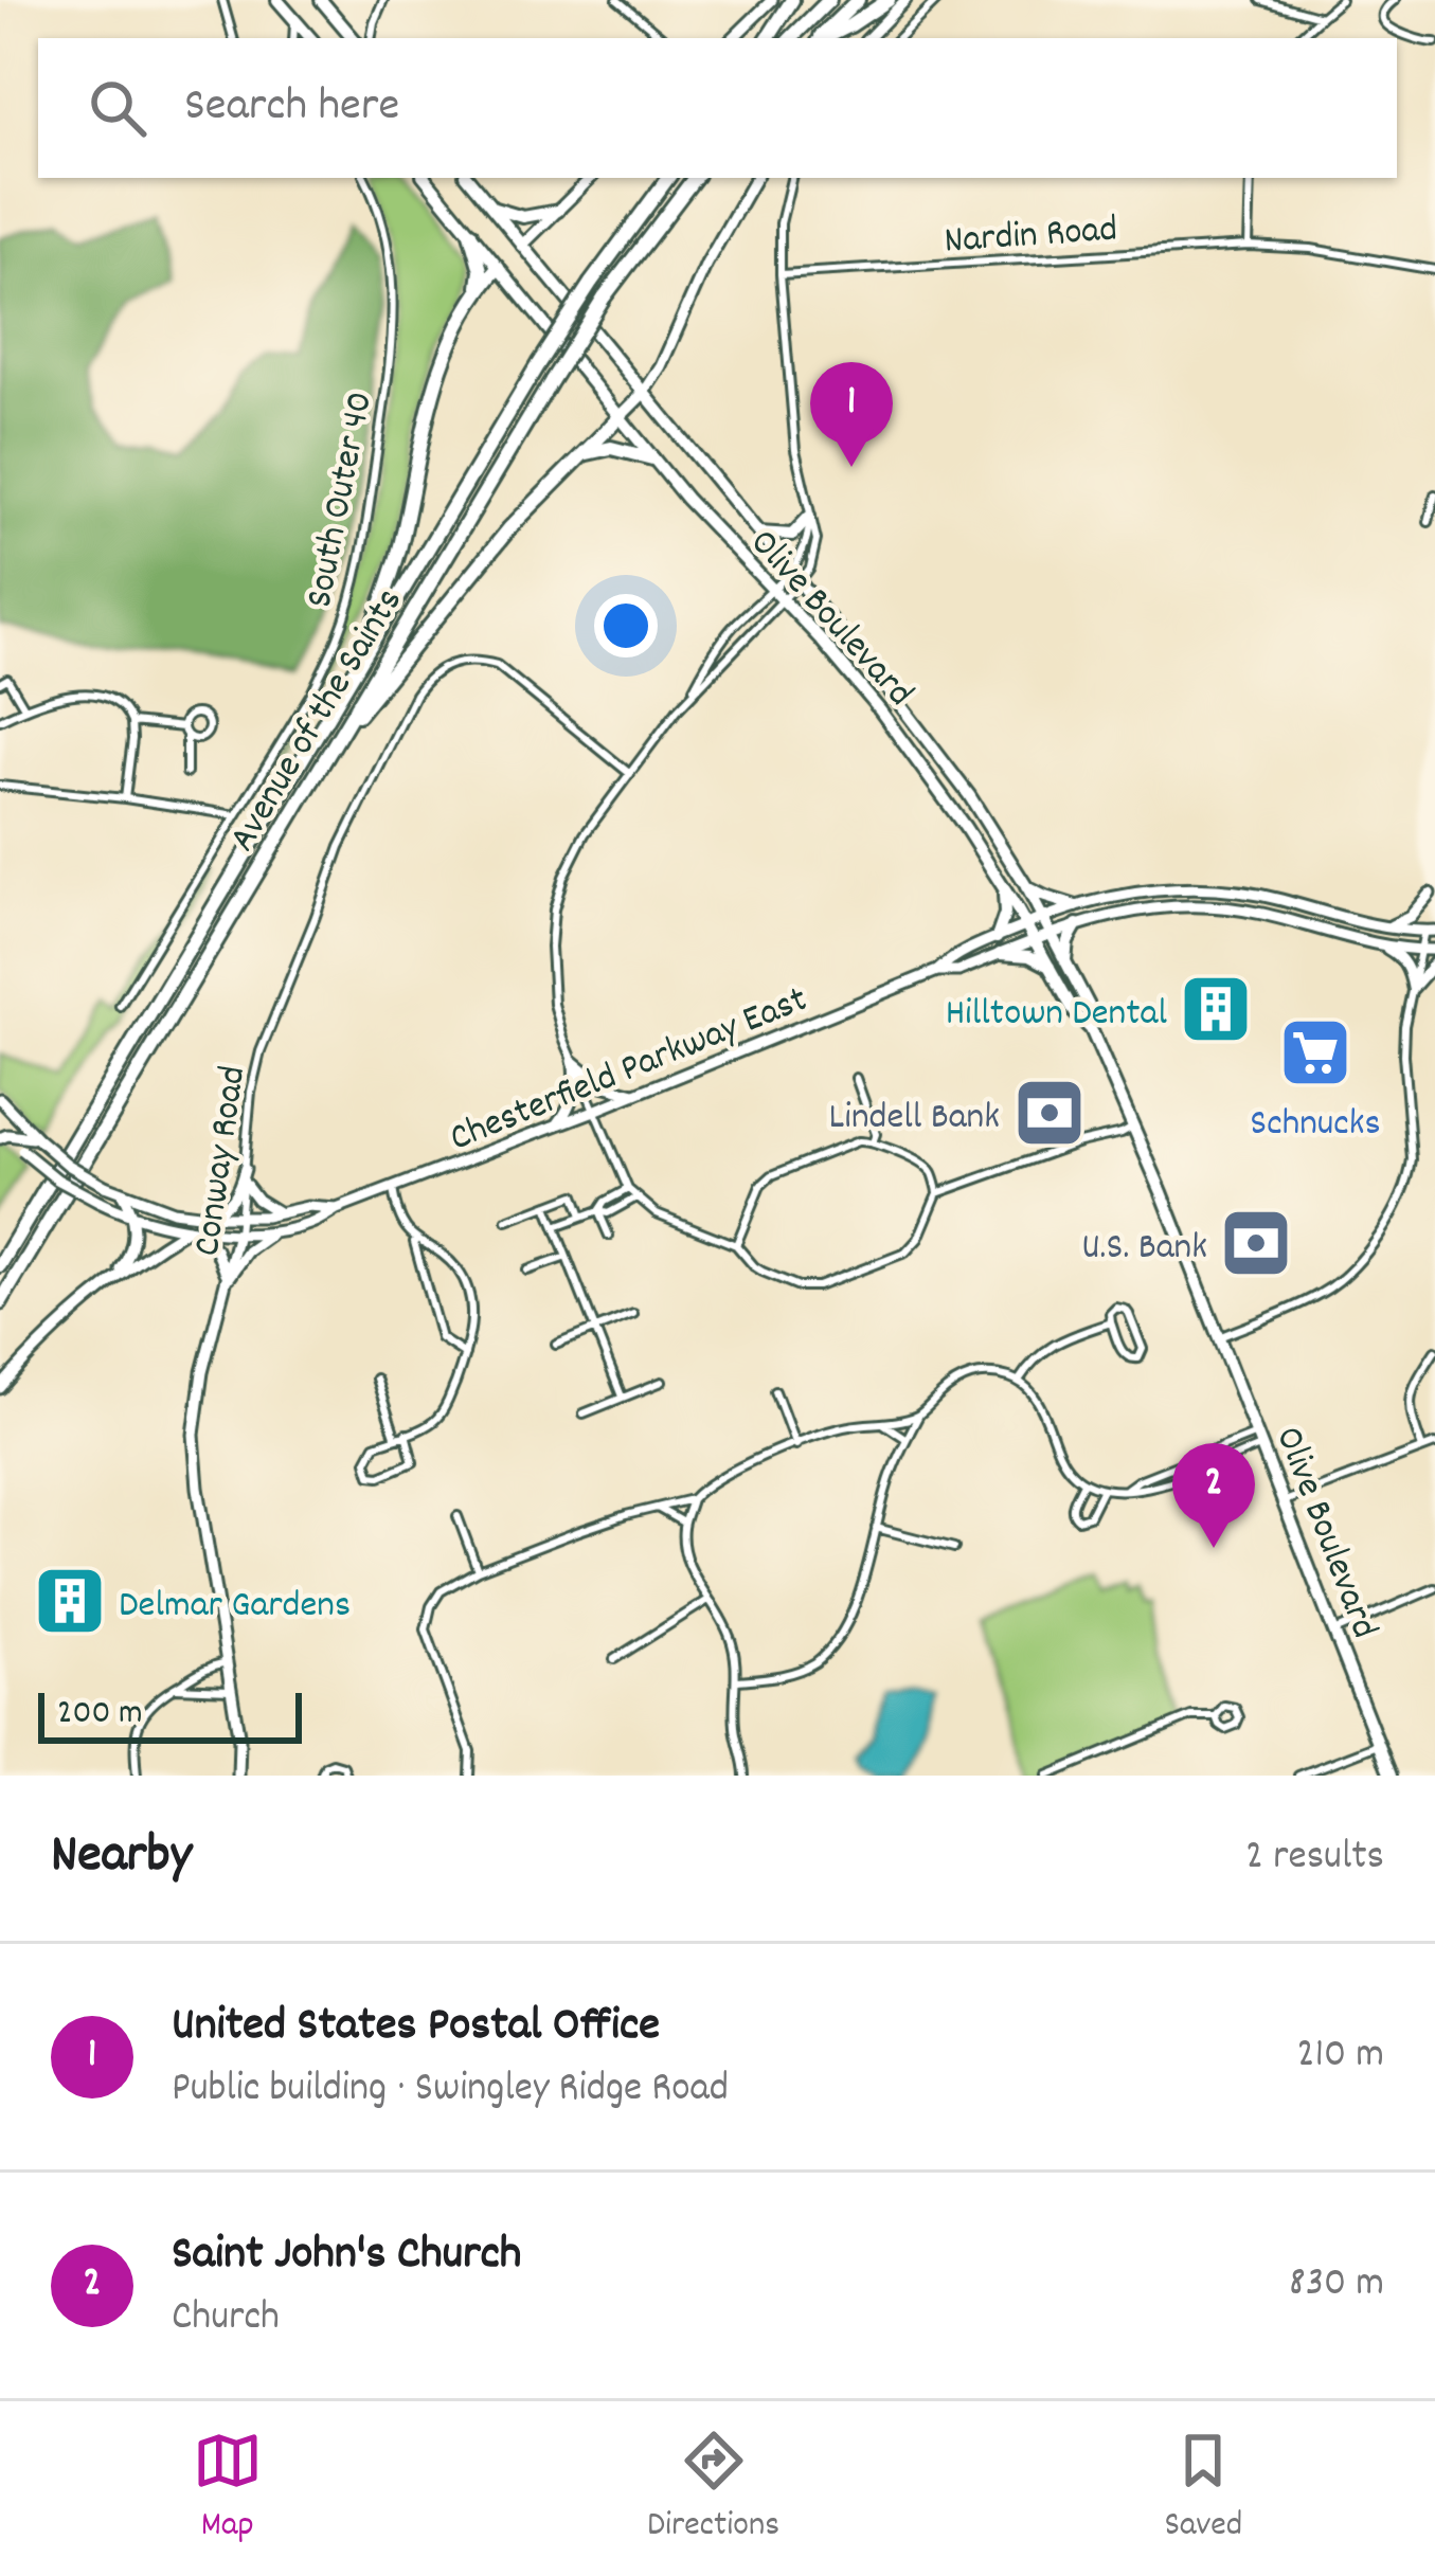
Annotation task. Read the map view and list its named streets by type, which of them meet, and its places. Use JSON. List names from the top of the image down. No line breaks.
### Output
{"streets":{"highway":["Avenue of the Saints"],"main road":["Olive Boulevard"],"street":["Nardin Road","South Outer 40","Chesterfield Parkway East","Conway Road"]},"crossings":[["Olive Boulevard","Chesterfield Parkway East"],["Chesterfield Parkway East","Conway Road"]],"places":{"building":["Hilltown Dental","Delmar Gardens"],"supermarket":["Schnucks"],"bank":["Lindell Bank","U.S. Bank"]},"scale_bar":"200 m","page":{"search":"Search here","pins":["1","2"],"scale":"200 m","heading":["Nearby","2 results"],"list":[{"mark":"1","name":"United States Postal Office","note":"Public building · Swingley Ridge Road","value":"210 m"},{"mark":"2","name":"Saint John's Church","note":"Church","value":"830 m"}],"nav":["Map","Directions","Saved"]}}
